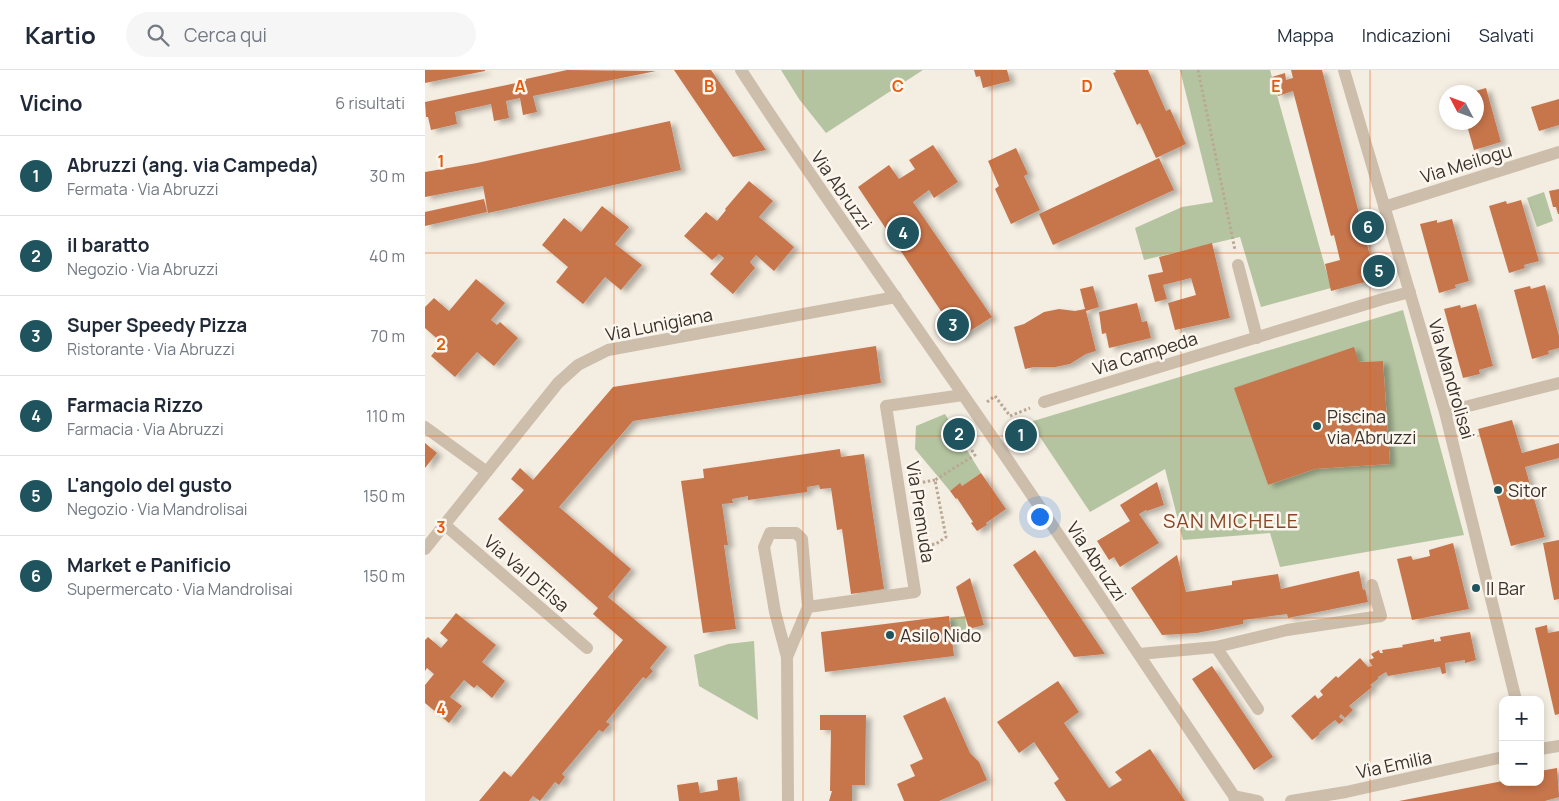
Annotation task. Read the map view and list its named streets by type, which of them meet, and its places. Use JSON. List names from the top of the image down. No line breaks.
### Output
{"streets":{"street":["Via Meilogu","Via Abruzzi","Via Lunigiana","Via Campeda","Via Mandrolisai","Via Premuda","Via Val D'Elsa","Via Emilia"]},"crossings":[["Via Meilogu","Via Mandrolisai"],["Via Abruzzi","Via Lunigiana"],["Via Abruzzi","Via Premuda"],["Via Lunigiana","Via Val D'Elsa"],["Via Campeda","Via Mandrolisai"]],"districts":["SAN MICHELE"],"places":["Piscina via Abruzzi","Sitor","Il Bar","Asilo Nido"],"north":"top left","page":{"header":"Kartio","search":"Cerca qui","nav":["Mappa","Indicazioni","Salvati"],"heading":["Vicino","6 risultati"],"list":[{"mark":"1","name":"Abruzzi (ang. via Campeda)","note":"Fermata · Via Abruzzi","value":"30 m"},{"mark":"2","name":"il baratto","note":"Negozio · Via Abruzzi","value":"40 m"},{"mark":"3","name":"Super Speedy Pizza","note":"Ristorante · Via Abruzzi","value":"70 m"},{"mark":"4","name":"Farmacia Rizzo","note":"Farmacia · Via Abruzzi","value":"110 m"},{"mark":"5","name":"L'angolo del gusto","note":"Negozio · Via Mandrolisai","value":"150 m"},{"mark":"6","name":"Market e Panificio","note":"Supermercato · Via Mandrolisai","value":"150 m"}],"pins":["6","4","5","3","2","1"],"map_buttons":["+","−"]},"grid":{"columns":["A","B","C","D","E"],"rows":["1","2","3","4"]}}
